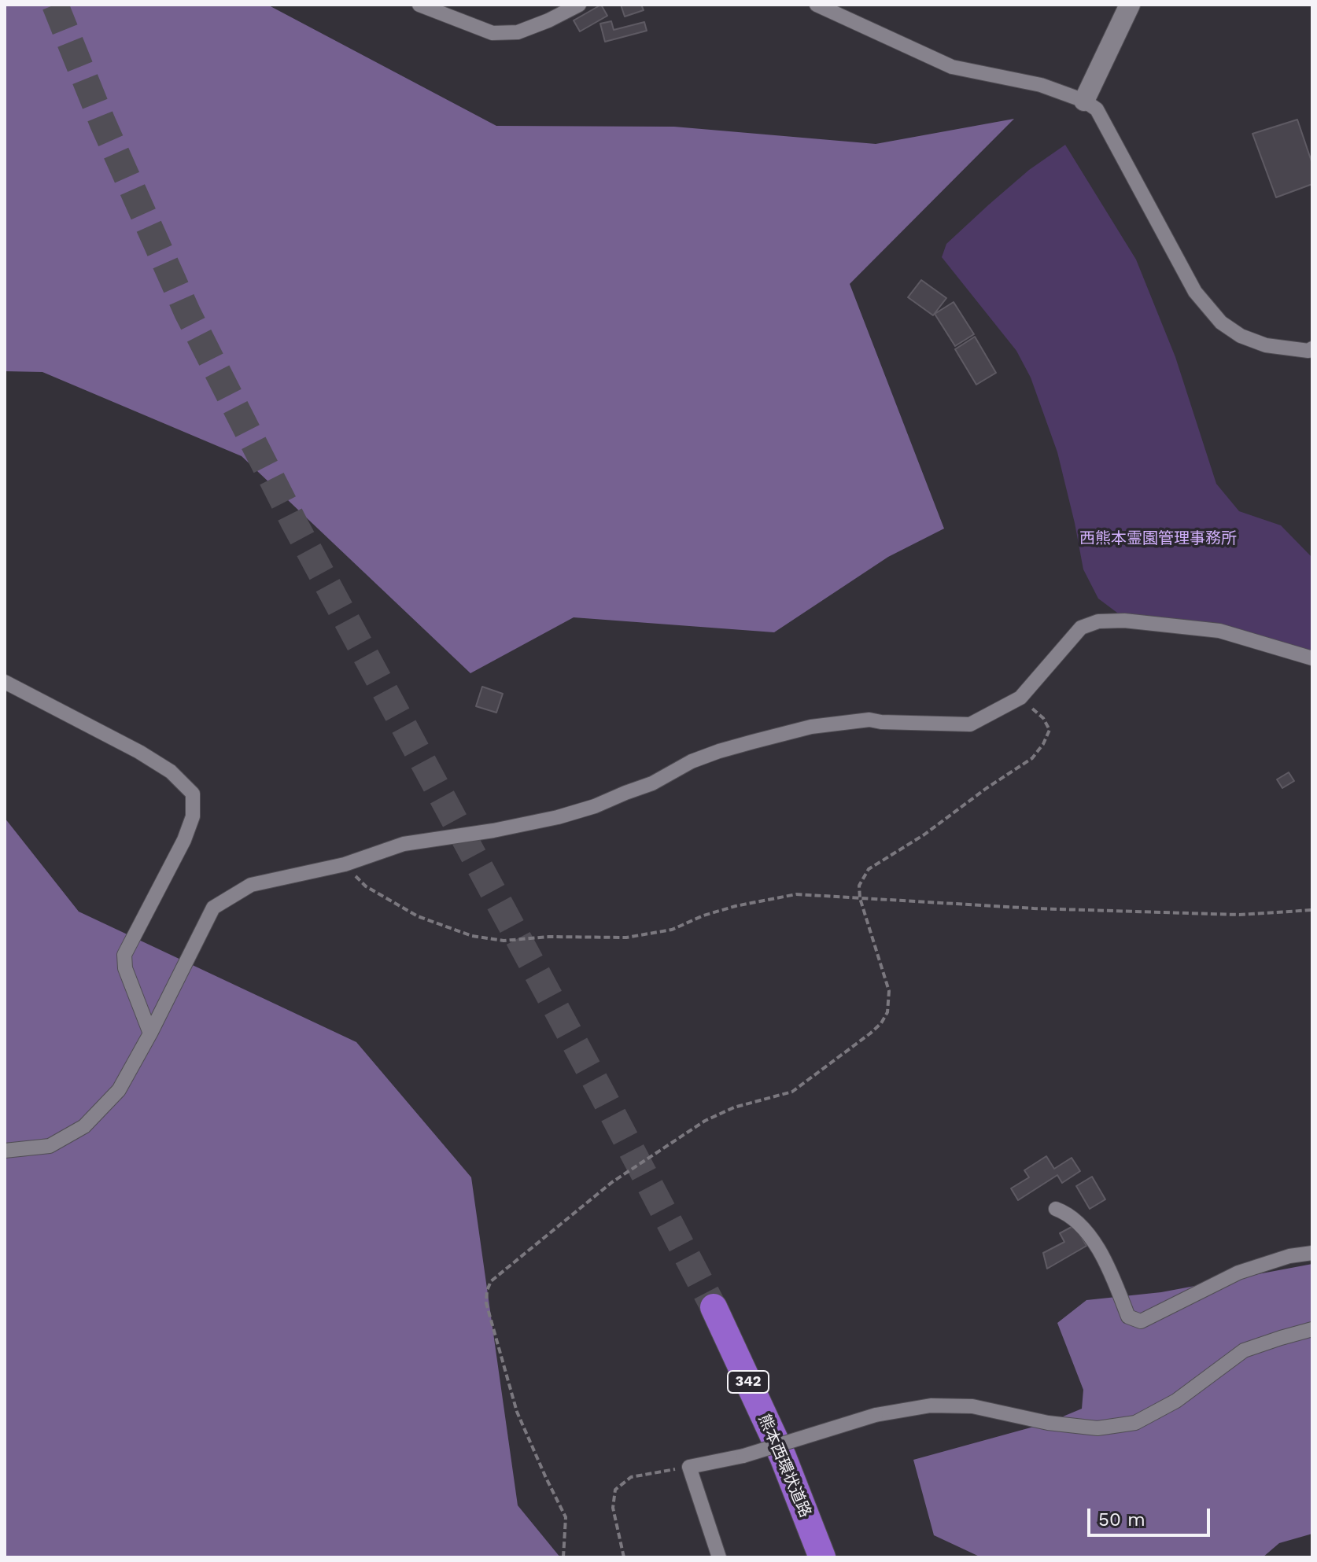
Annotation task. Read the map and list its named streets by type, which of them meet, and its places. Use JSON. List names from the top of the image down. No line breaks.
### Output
{"streets":{"highway":["342","熊本西環状道路"]},"parks":["西熊本霊園管理事務所"],"scale_bar":"50 m"}
